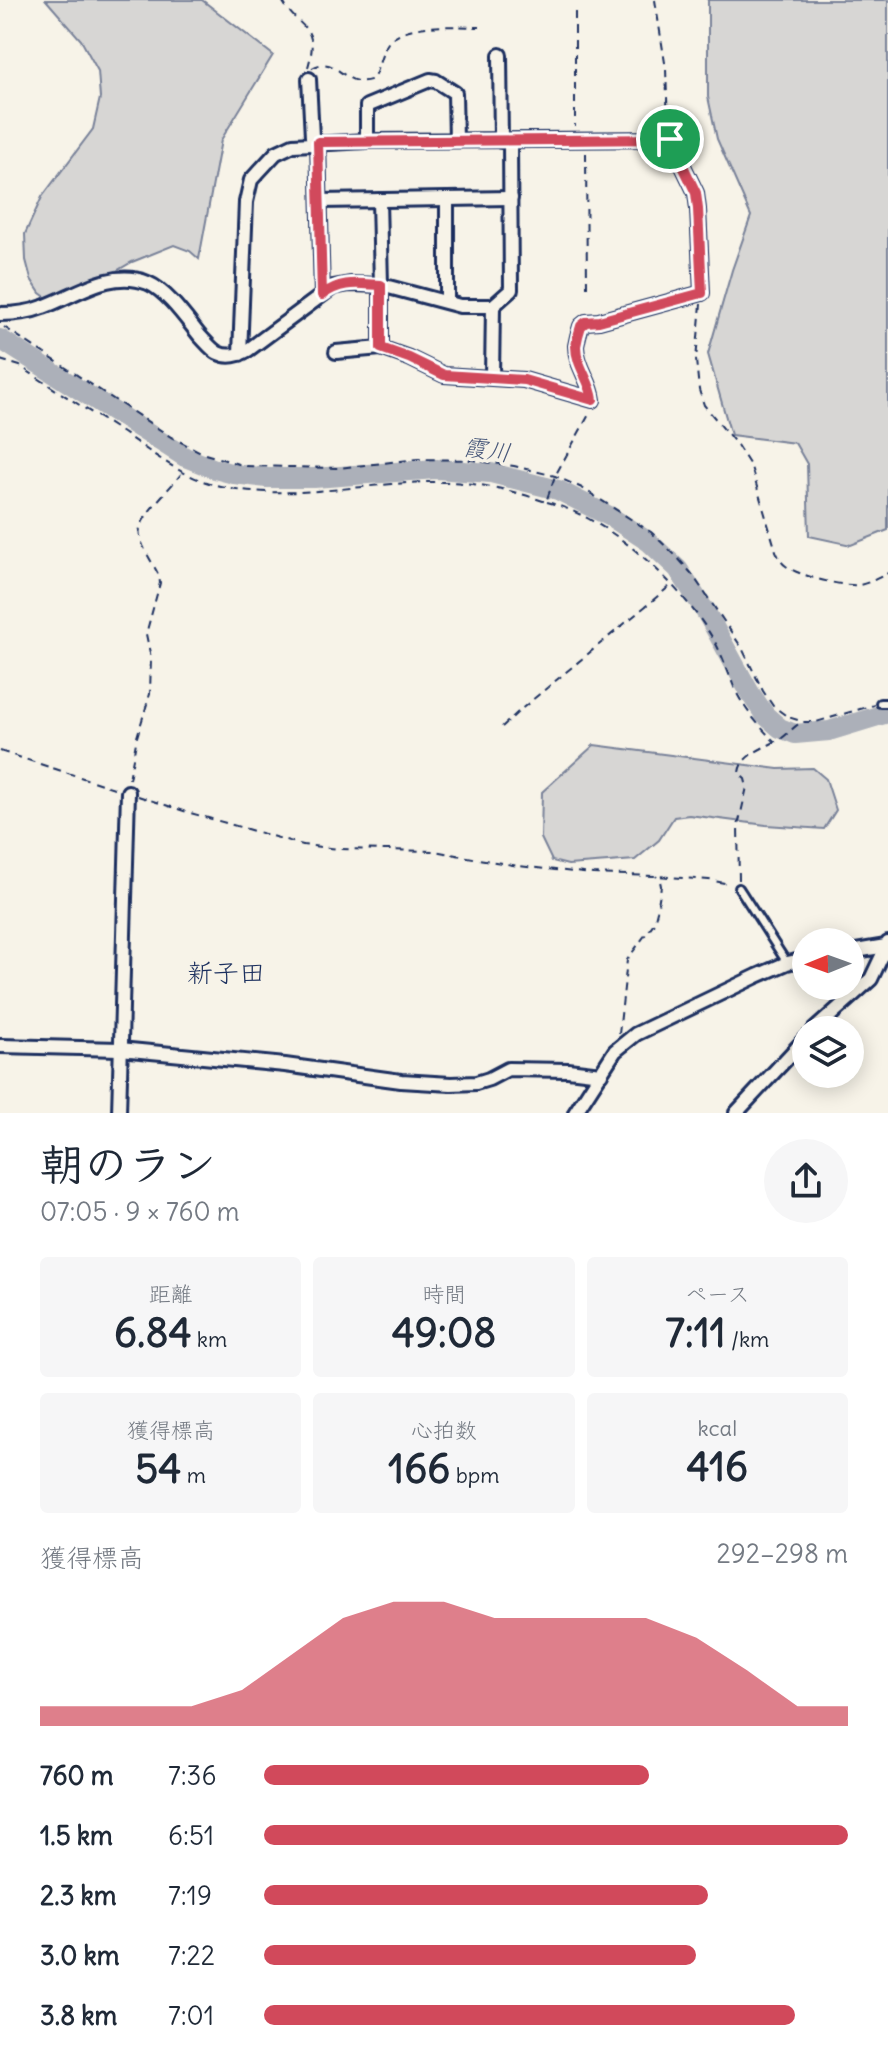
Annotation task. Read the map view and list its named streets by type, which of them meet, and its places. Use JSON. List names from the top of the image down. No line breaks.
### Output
{"districts":["新子田"],"water":["霞川"],"north":"left","page":{"heading":["朝のラン","07:05 · 9 × 760 m"],"stats":[["距離","6.84 km"],["時間","49:08"],["ペース","7:11 /km"],["獲得標高","54 m"],["心拍数","166 bpm"],["kcal","416"]],"chart":["獲得標高","292–298 m"],"list":[{"name":"760 m","note":"7:36"},{"name":"1.5 km","note":"6:51"},{"name":"2.3 km","note":"7:19"},{"name":"3.0 km","note":"7:22"},{"name":"3.8 km","note":"7:01"}]}}
